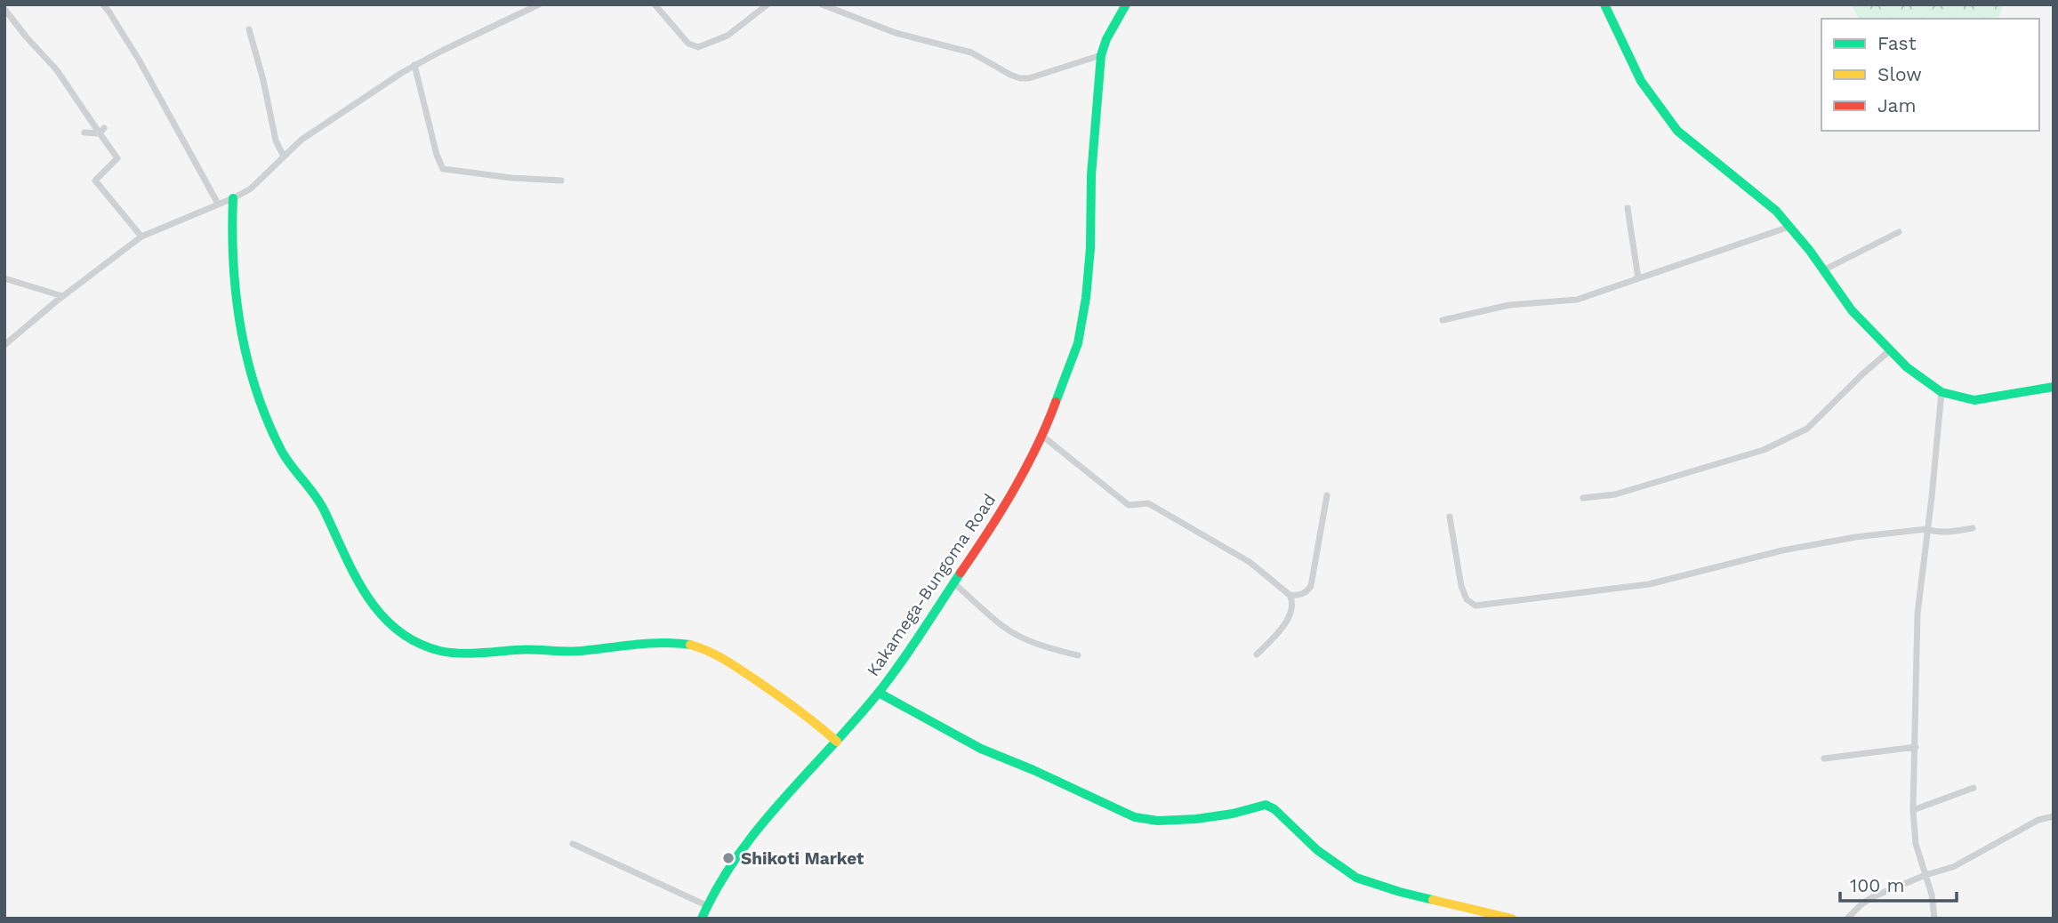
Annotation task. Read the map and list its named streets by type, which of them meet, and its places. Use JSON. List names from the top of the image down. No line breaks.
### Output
{"streets":{"street":["Kakamega-Bungoma Road"]},"places":["Shikoti Market"],"legend":["Fast","Slow","Jam"],"scale_bar":"100 m"}
